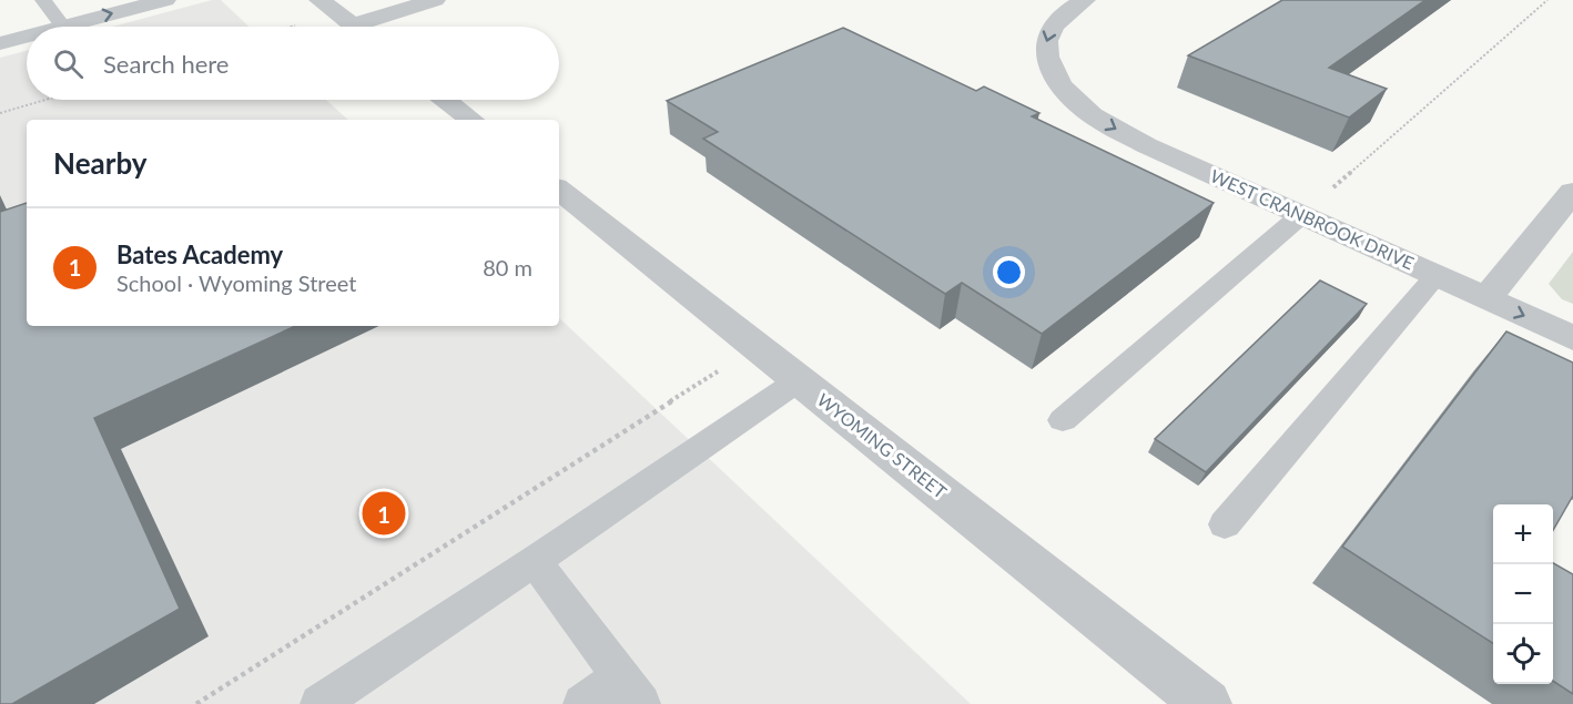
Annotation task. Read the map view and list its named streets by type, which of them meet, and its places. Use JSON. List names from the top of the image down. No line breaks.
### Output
{"streets":{"street":["WEST CRANBROOK DRIVE","WYOMING STREET"]},"one_way":["WEST CRANBROOK DRIVE"],"page":{"search":"Search here","heading":"Nearby","list":[{"mark":"1","name":"Bates Academy","note":"School · Wyoming Street","value":"80 m"}],"pins":"1","map_buttons":["+","−"]}}
